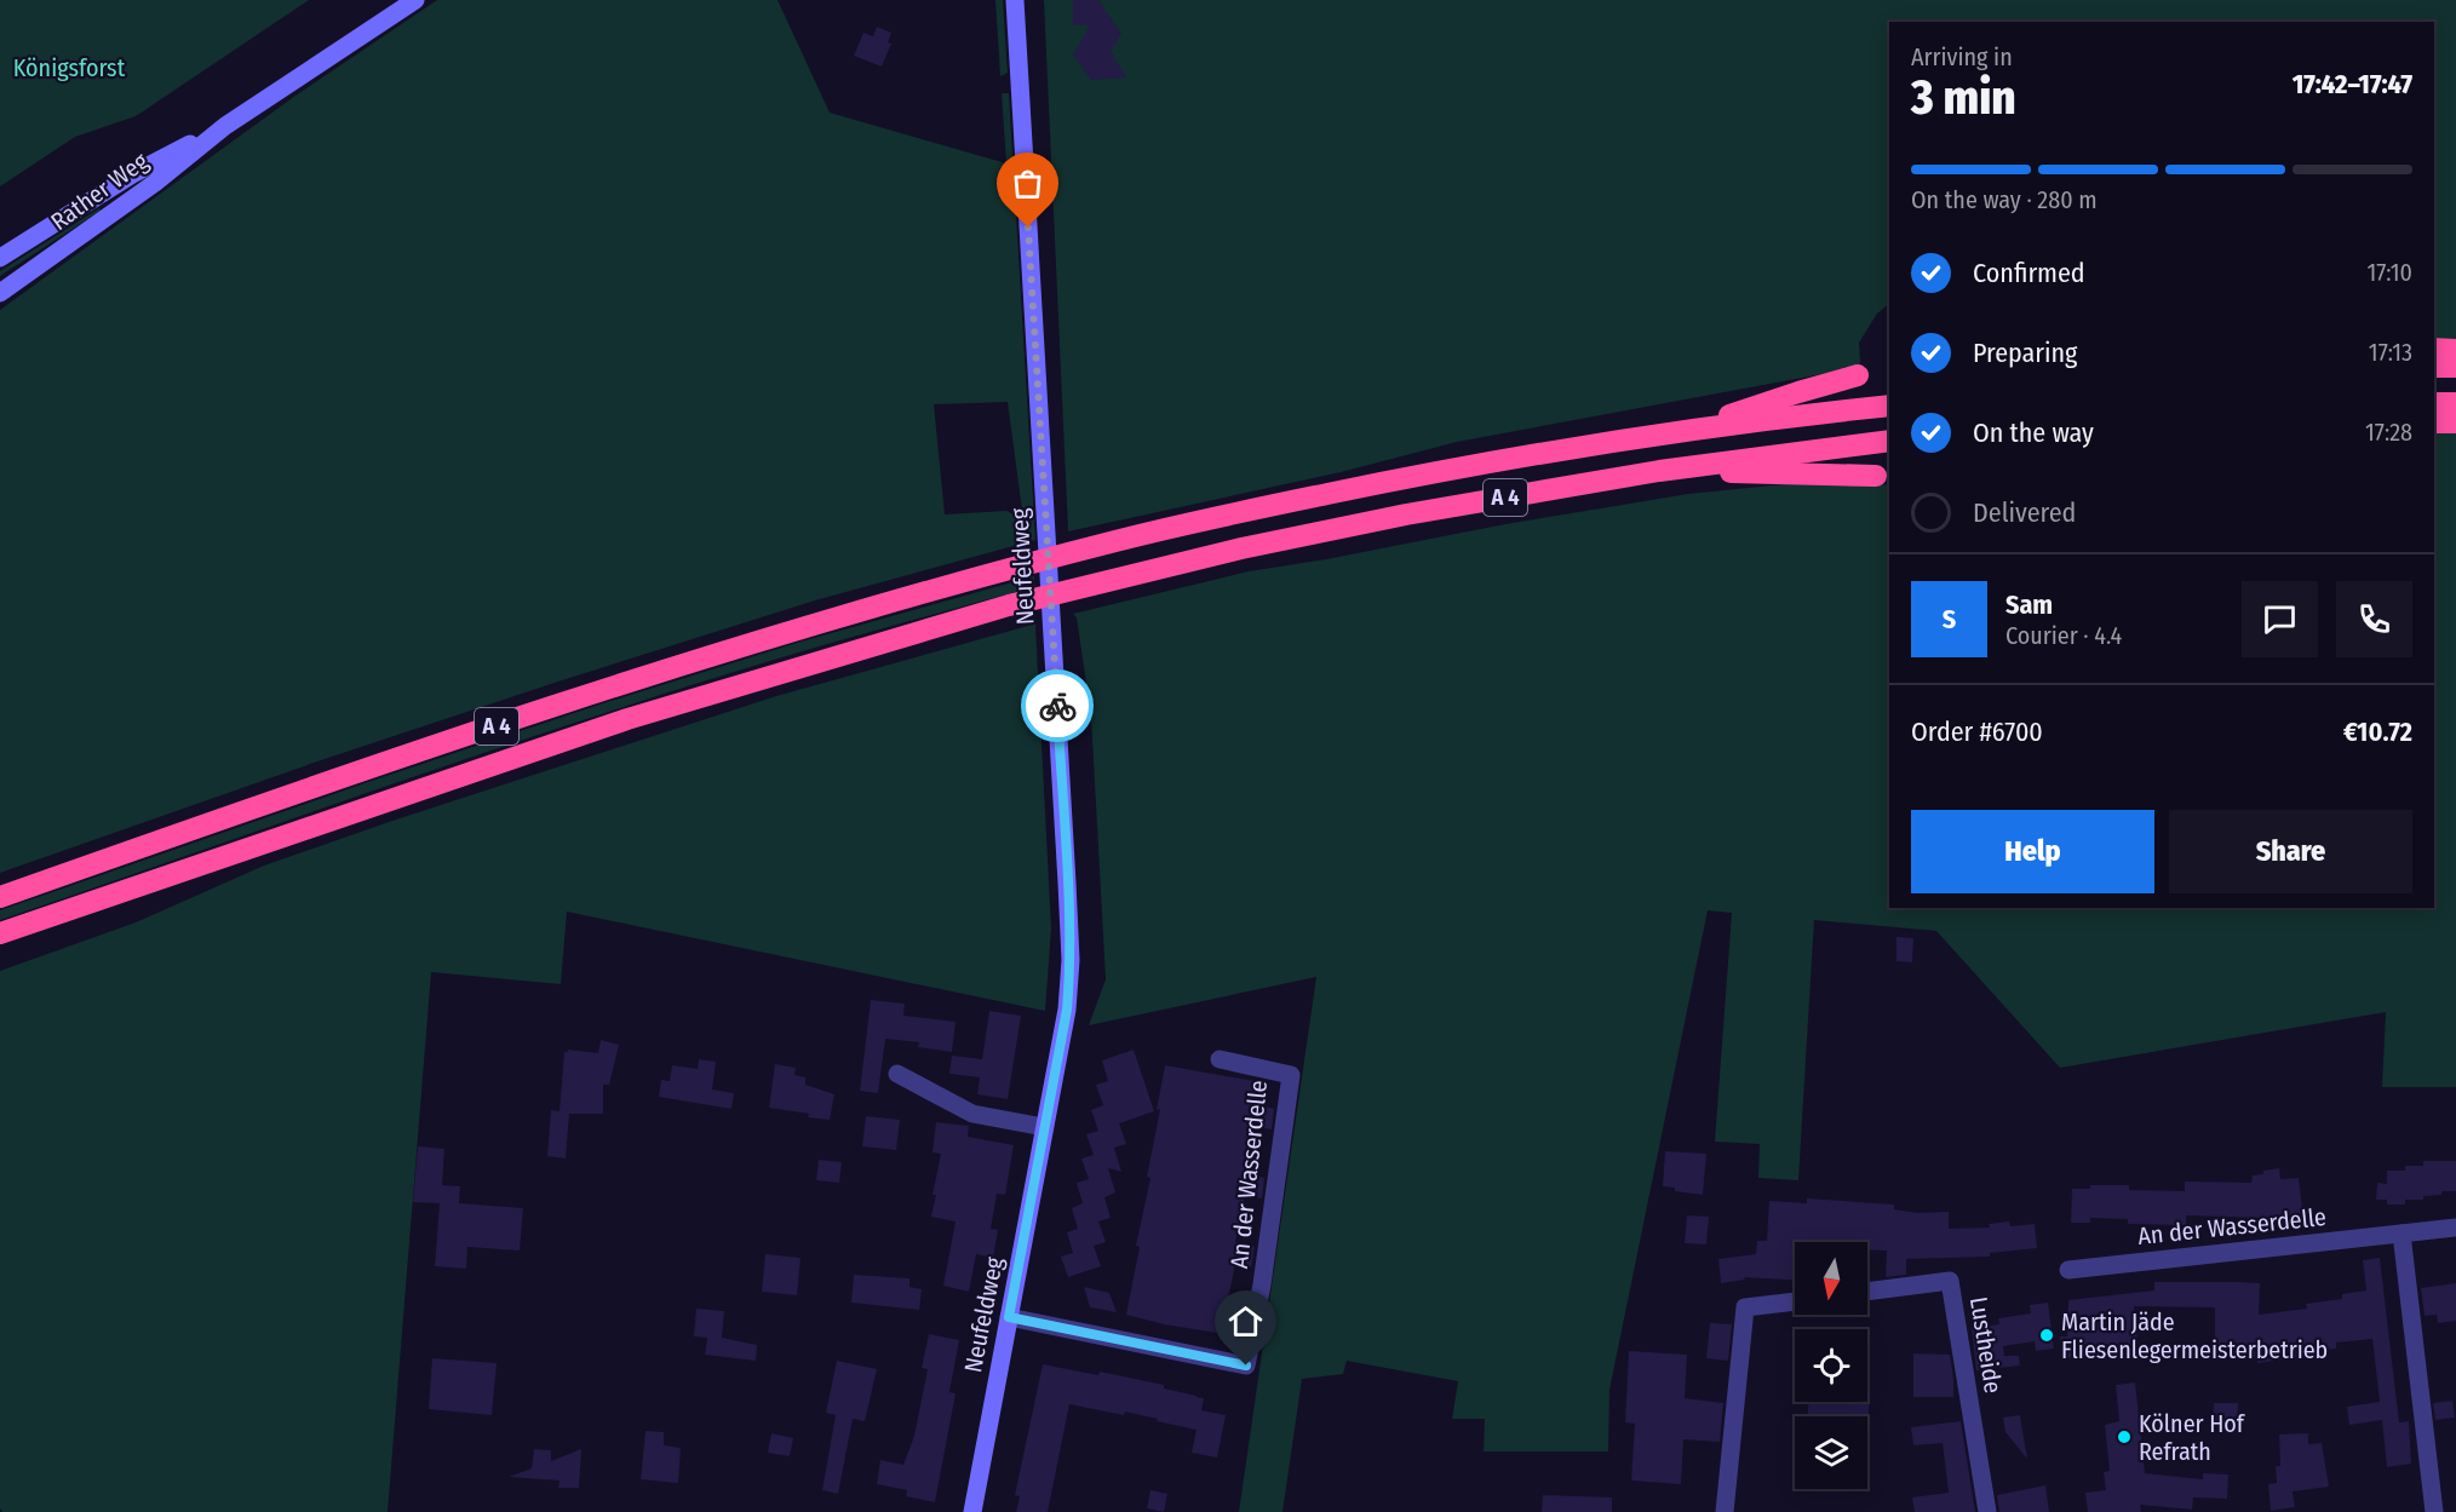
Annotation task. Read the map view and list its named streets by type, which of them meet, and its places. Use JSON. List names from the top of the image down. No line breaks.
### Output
{"streets":{"highway":["A 4"],"main road":["Rather Weg","Neufeldweg"],"street":["An der Wasserdelle","Lustheide"]},"crossings":[["Neufeldweg","An der Wasserdelle"]],"parks":["Königsforst"],"places":["Martin Jäde Fliesenlegermeisterbetrieb","Kölner Hof Refrath"],"north":"bottom","page":{"heading":["3 min","Arriving in","17:42–17:47"],"panel":["Sam","Courier · 4.4","Order #6700","€10.72"],"bar":"On the way · 280 m","list":[["Confirmed","17:10"],["Preparing","17:13"],["On the way","17:28"],"Delivered"],"round":"S","buttons":["Help","Share"]}}
